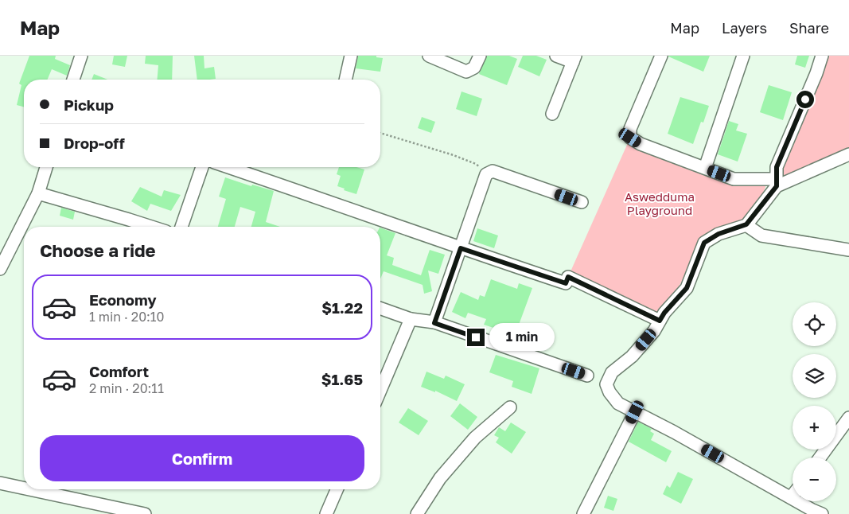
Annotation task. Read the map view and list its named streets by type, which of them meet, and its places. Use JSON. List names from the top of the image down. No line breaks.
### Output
{"parks":["Aswedduma Playground"],"page":{"header":"Map","nav":["Map","Layers","Share"],"banner":["Pickup","Drop-off"],"heading":"Choose a ride","list":[{"name":"Economy","note":"1 min · 20:10","value":"$1.22"},{"name":"Comfort","note":"2 min · 20:11","value":"$1.65"}],"map_buttons":["+","−"],"bubble":"1 min","buttons":"Confirm"}}
